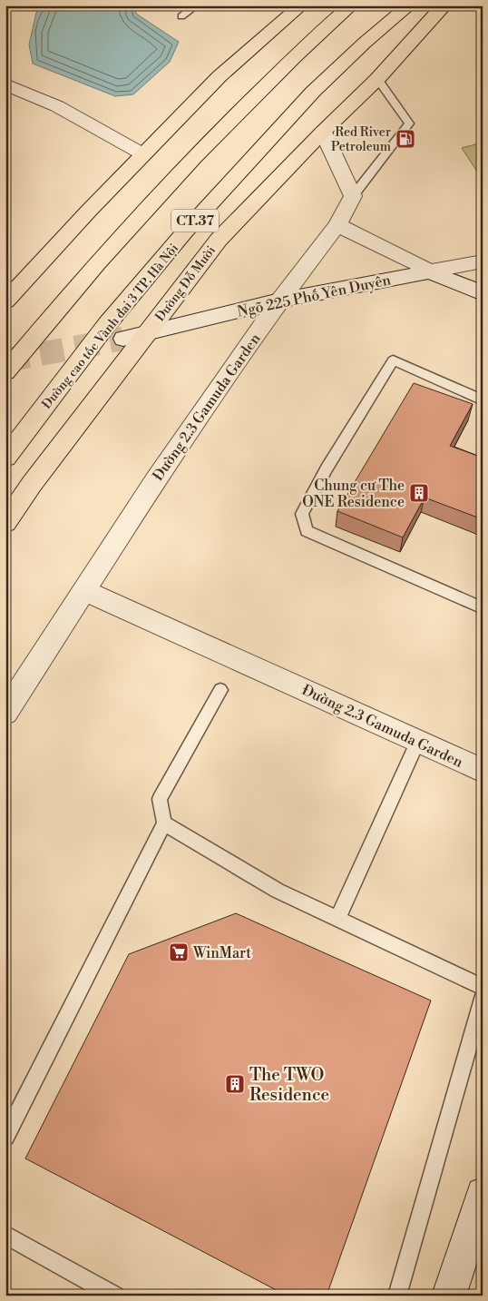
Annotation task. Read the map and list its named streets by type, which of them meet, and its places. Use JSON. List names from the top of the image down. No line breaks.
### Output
{"streets":{"main road":["CT.37","Đường Đỗ Mười","Đường cao tốc Vành đai 3 TP. Hà Nội"],"street":["Ngõ 225 Phố Yên Duyên","Đường 2.3 Gamuda Garden"]},"crossings":[["Đường Đỗ Mười","Ngõ 225 Phố Yên Duyên"],["Ngõ 225 Phố Yên Duyên","Đường 2.3 Gamuda Garden"]],"places":{"fuel station":["Red River Petroleum"],"building":["Chung cư The ONE Residence","The TWO Residence"],"supermarket":["WinMart"]}}
